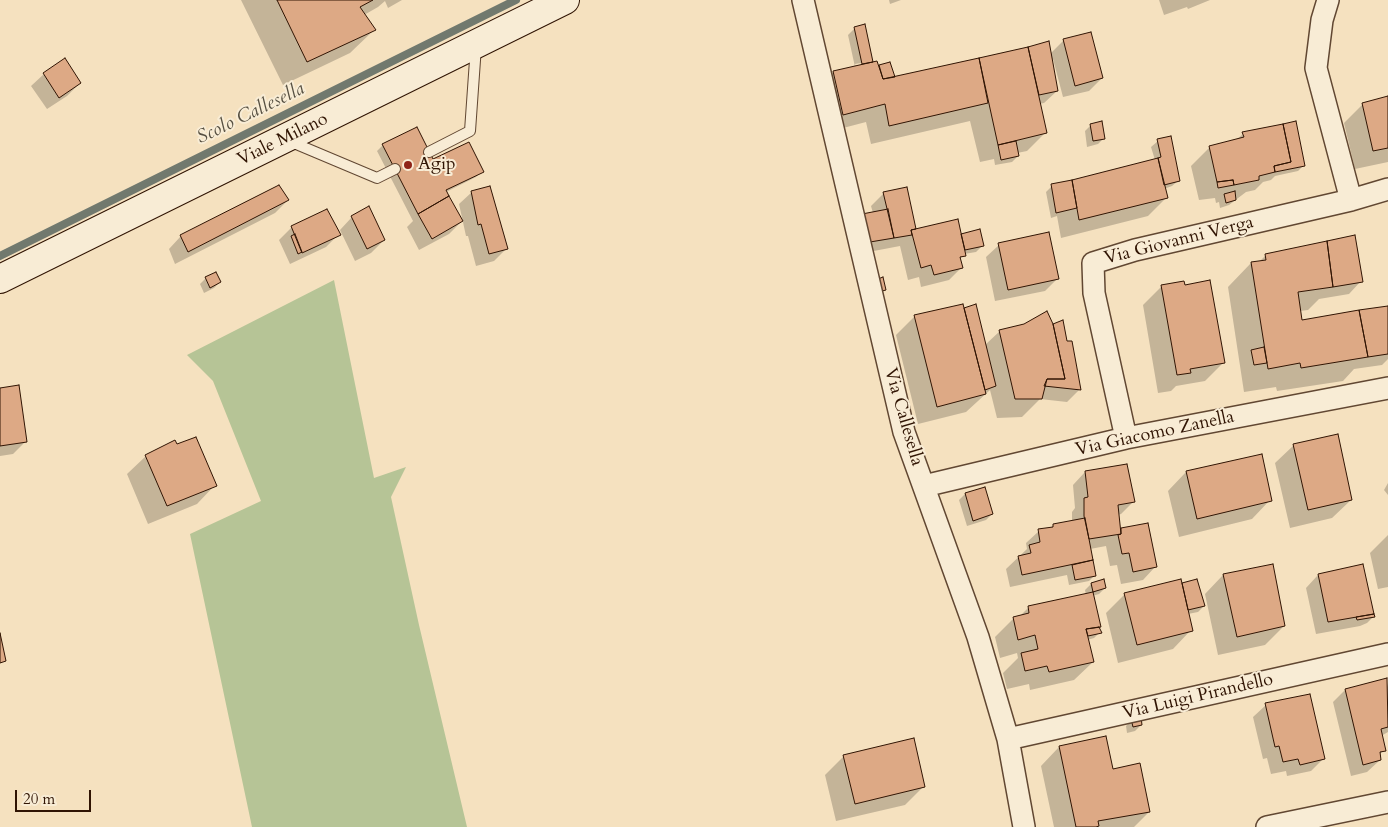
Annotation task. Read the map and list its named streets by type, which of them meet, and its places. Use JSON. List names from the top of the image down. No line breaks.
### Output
{"streets":{"main road":["Viale Milano"],"street":["Via Giovanni Verga","Via Callesella","Via Giacomo Zanella","Via Luigi Pirandello"]},"crossings":[["Via Giovanni Verga","Via Giacomo Zanella"],["Via Callesella","Via Giacomo Zanella"],["Via Callesella","Via Luigi Pirandello"]],"water":["Scolo Callesella"],"places":["Agip"],"scale_bar":"20 m"}
